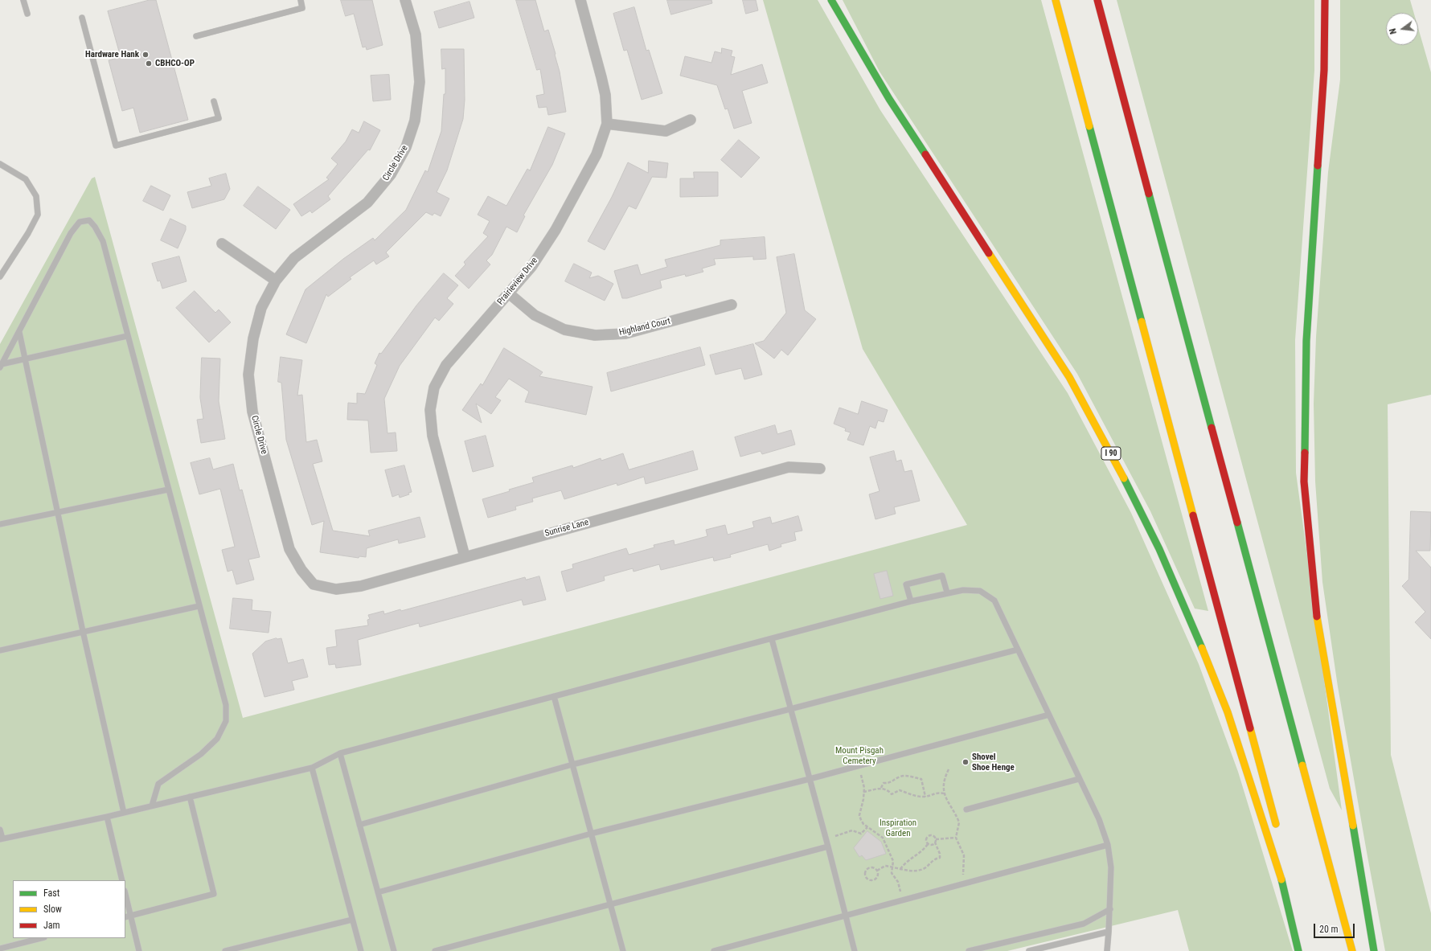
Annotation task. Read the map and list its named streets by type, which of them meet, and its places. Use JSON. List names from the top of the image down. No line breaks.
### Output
{"streets":{"highway":["I 90"],"street":["Circle Drive","Prairieview Drive","Highland Court","Sunrise Lane"]},"crossings":[["Circle Drive","Sunrise Lane"],["Prairieview Drive","Highland Court"],["Prairieview Drive","Sunrise Lane"]],"parks":["Mount Pisgah Cemetery","Inspiration Garden"],"places":["Hardware Hank","CBHCO-OP","Shovel Shoe Henge"],"legend":["Fast","Slow","Jam"],"scale_bar":"20 m","north":"left"}
